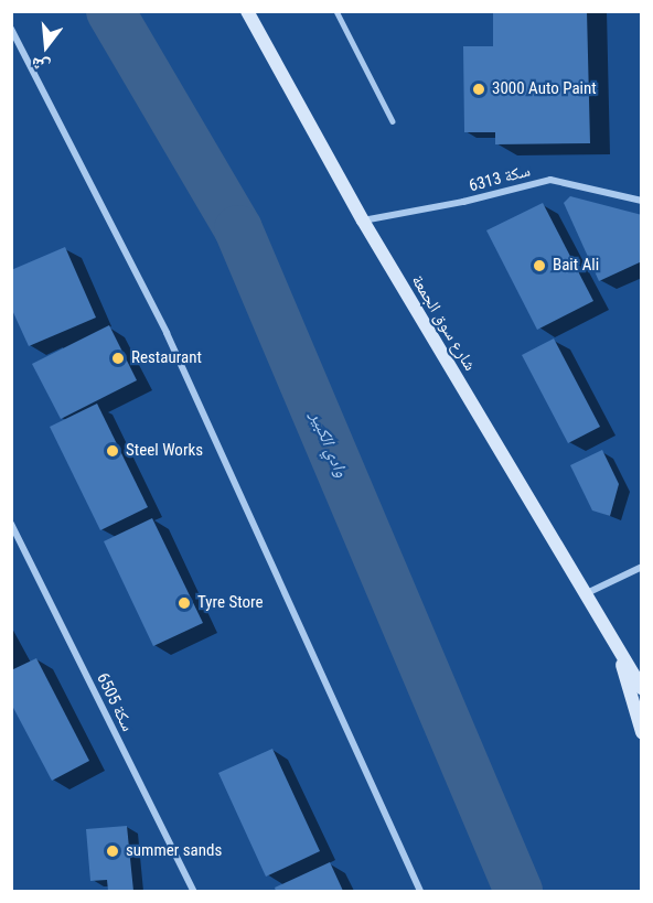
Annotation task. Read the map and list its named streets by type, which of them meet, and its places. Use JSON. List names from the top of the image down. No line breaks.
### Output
{"streets":{"street":["سكة 6313","شارع سوق الجمعة","سكة 6505"]},"crossings":[["سكة 6313","شارع سوق الجمعة"]],"water":["وادي الكبير"],"places":["3000 Auto Paint","Bait Ali","Restaurant","Steel Works","Tyre Store","summer sands"],"north":"bottom"}
